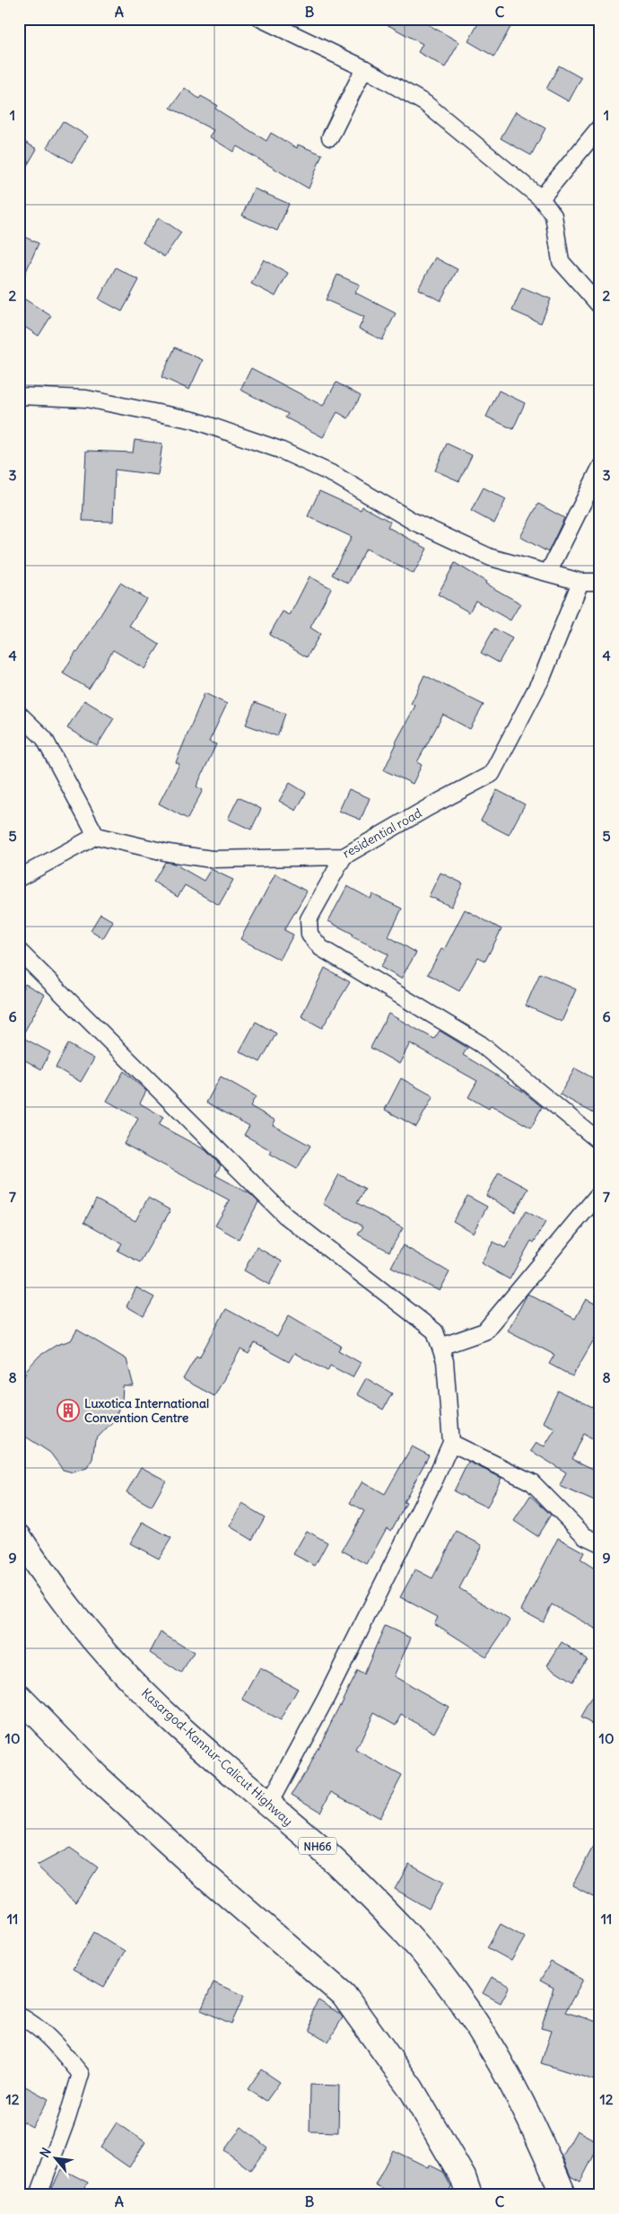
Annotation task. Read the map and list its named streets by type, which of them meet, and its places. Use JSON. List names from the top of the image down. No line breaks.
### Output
{"streets":{"highway":["Kasargod-Kannur-Calicut Highway","NH66"],"street":["residential road"]},"places":{"building":["Luxotica International Convention Centre"]},"north":"top left","grid":{"columns":["A","B","C"],"rows":["1","2","3","4","5","6","7","8","9","10","11","12"]}}
